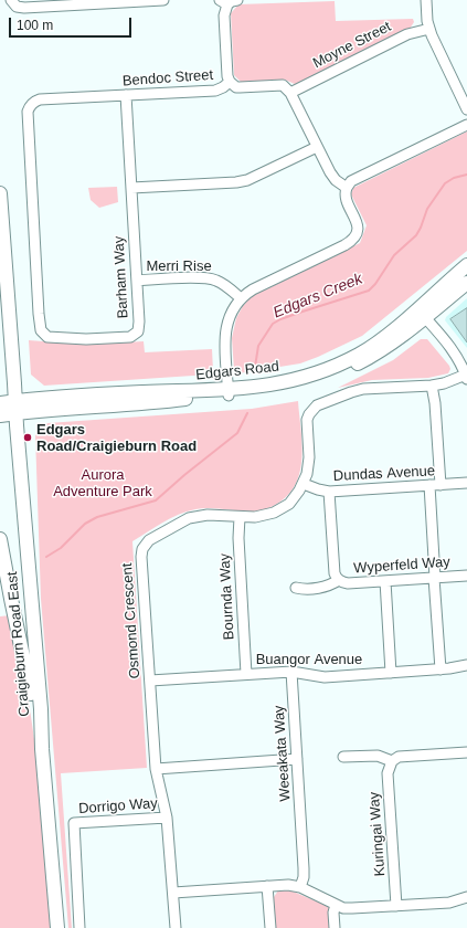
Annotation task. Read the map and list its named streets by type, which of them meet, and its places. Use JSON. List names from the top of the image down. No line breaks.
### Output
{"streets":{"main road":["Edgars Road","Craigieburn Road East"],"street":["Moyne Street","Bendoc Street","Merri Rise","Barham Way","Dundas Avenue","Wyperfeld Way","Bournda Way","Osmond Crescent","Buangor Avenue","Weeakata Way","Dorrigo Way","Kuringai Way"]},"crossings":[["Moyne Street","Bendoc Street"],["Bendoc Street","Barham Way"],["Merri Rise","Barham Way"],["Edgars Road","Craigieburn Road East"],["Dundas Avenue","Wyperfeld Way"],["Dundas Avenue","Osmond Crescent"],["Bournda Way","Osmond Crescent"],["Bournda Way","Buangor Avenue"],["Osmond Crescent","Buangor Avenue"],["Osmond Crescent","Dorrigo Way"],["Buangor Avenue","Weeakata Way"]],"water":["Edgars Creek"],"parks":["Aurora Adventure Park"],"places":["Edgars Road/Craigieburn Road"],"scale_bar":"100 m"}
